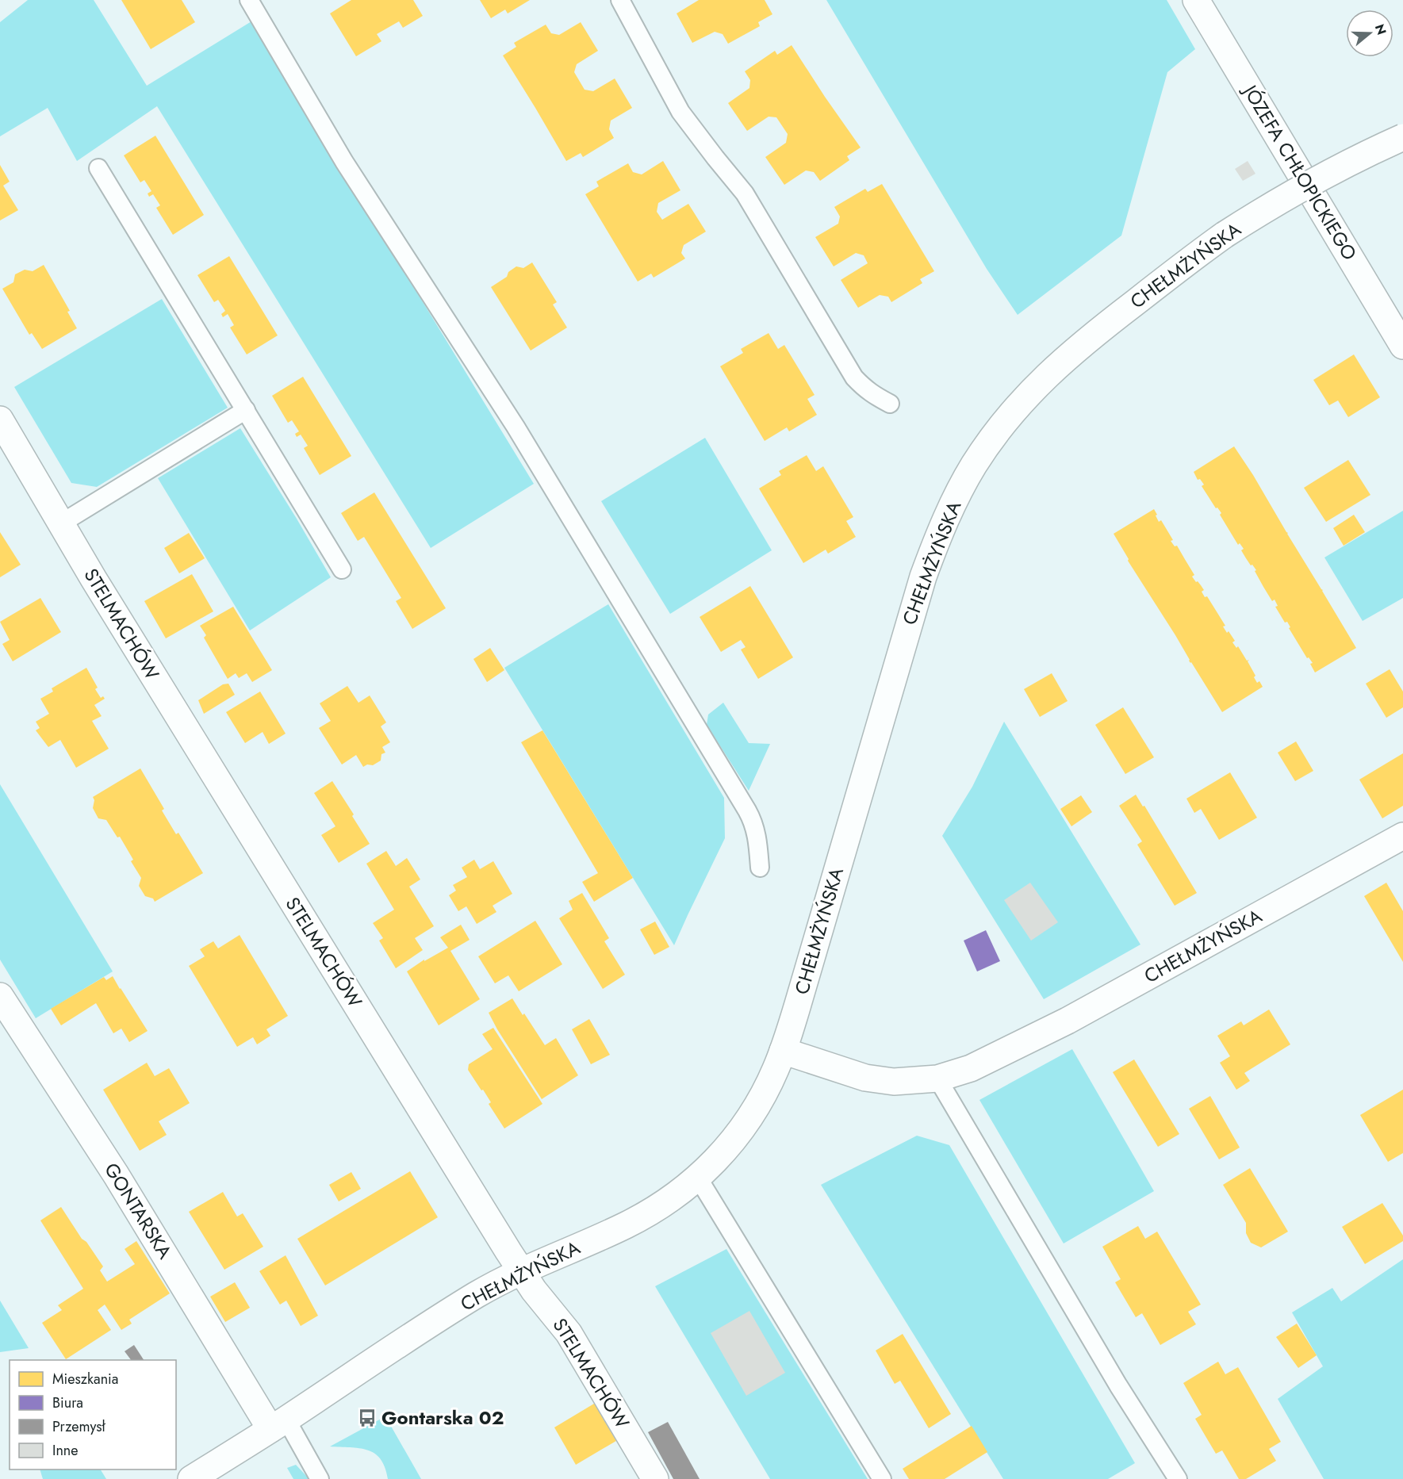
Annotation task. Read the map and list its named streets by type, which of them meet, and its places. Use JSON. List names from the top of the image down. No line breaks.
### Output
{"streets":{"street":["JÓZEFA CHŁOPICKIEGO","CHEŁMŻYŃSKA","STELMACHÓW","GONTARSKA"]},"crossings":[["CHEŁMŻYŃSKA","STELMACHÓW"],["CHEŁMŻYŃSKA","GONTARSKA"]],"places":{"bus stop":["Gontarska 02"]},"legend":["Mieszkania","Biura","Przemysł","Inne"],"north":"right"}
